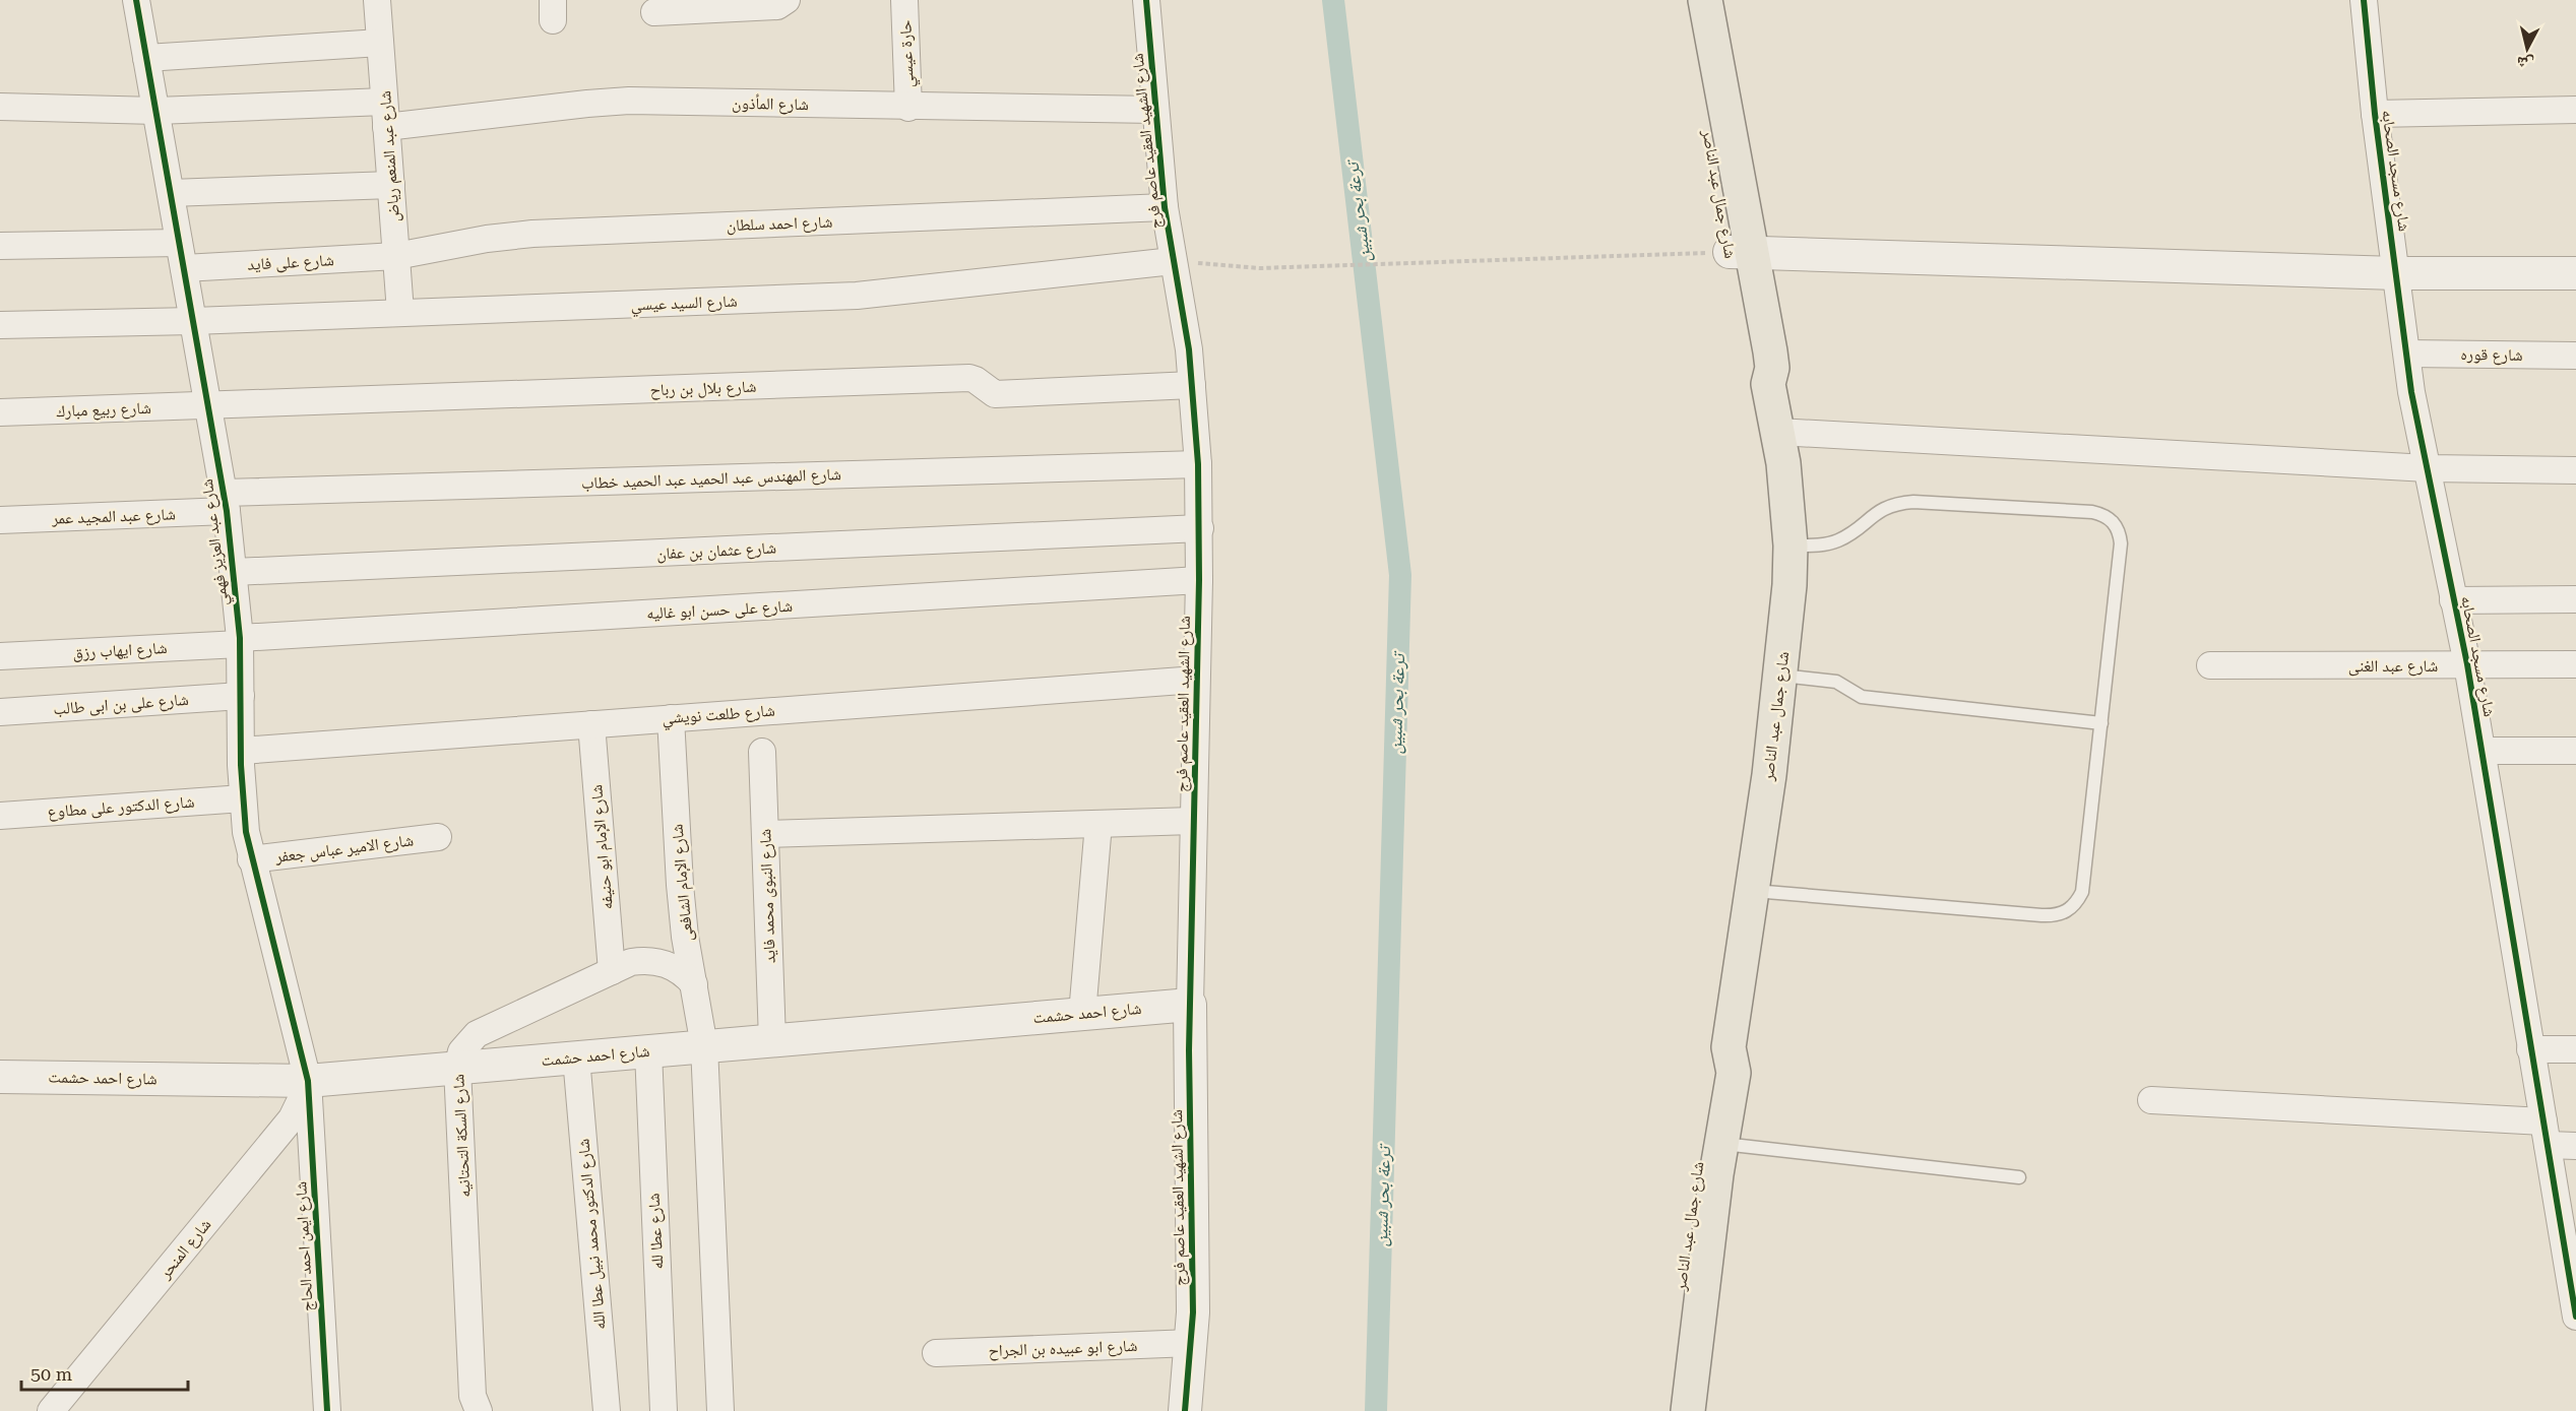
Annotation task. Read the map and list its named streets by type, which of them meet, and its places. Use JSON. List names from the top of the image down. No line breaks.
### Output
{"streets":{"main road":["شارع جمال عبد الناصر"],"street":["حارة عيسي","شارع المأذون","شارع الشهيد العقيد عاصم فرج","شارع عبد المنعم رياض","شارع مسجد الصحابه","شارع احمد سلطان","شارع على فايد","شارع السيد عيسي","شارع قوره","شارع بلال بن رباح","شارع ربيع مبارك","شارع المهندس عبد الحميد عبد الحميد خطاب","شارع عبد المجيد عمر","شارع عبد العزيز فهمي","شارع عثمان بن عفان","شارع على حسن ابو غاليه","شارع ايهاب رزق","شارع عبد الغنى","شارع على بن ابى طالب","شارع طلعت نويشي","شارع الدكتور على مطاوع","شارع الإمام ابو حنيفه","شارع الامير عباس جعفر","شارع الإمام الشافعى","شارع النبوى محمد فايد","شارع احمد حشمت","شارع السكة التحتانيه","شارع عطا لله","شارع الدكتور محمد نبيل عطا الله","شارع ايمن احمد الحاج","شارع المنحر","شارع ابو عبيده بن الجراح"]},"crossings":[["حارة عيسي","شارع المأذون"],["شارع المأذون","شارع الشهيد العقيد عاصم فرج"],["شارع المأذون","شارع عبد المنعم رياض"],["شارع المأذون","شارع عبد العزيز فهمي"],["شارع الشهيد العقيد عاصم فرج","شارع احمد سلطان"],["شارع الشهيد العقيد عاصم فرج","شارع السيد عيسي"],["شارع الشهيد العقيد عاصم فرج","شارع بلال بن رباح"],["شارع الشهيد العقيد عاصم فرج","شارع المهندس عبد الحميد عبد الحميد خطاب"],["شارع الشهيد العقيد عاصم فرج","شارع عثمان بن عفان"],["شارع الشهيد العقيد عاصم فرج","شارع على حسن ابو غاليه"],["شارع الشهيد العقيد عاصم فرج","شارع طلعت نويشي"],["شارع الشهيد العقيد عاصم فرج","شارع احمد حشمت"],["شارع الشهيد العقيد عاصم فرج","شارع ابو عبيده بن الجراح"],["شارع عبد المنعم رياض","شارع احمد سلطان"],["شارع عبد المنعم رياض","شارع على فايد"],["شارع عبد المنعم رياض","شارع السيد عيسي"],["شارع مسجد الصحابه","شارع قوره"],["شارع مسجد الصحابه","شارع عبد الغنى"],["شارع احمد سلطان","شارع على فايد"],["شارع على فايد","شارع عبد العزيز فهمي"],["شارع السيد عيسي","شارع عبد العزيز فهمي"],["شارع بلال بن رباح","شارع ربيع مبارك"],["شارع بلال بن رباح","شارع عبد العزيز فهمي"],["شارع ربيع مبارك","شارع عبد العزيز فهمي"],["شارع المهندس عبد الحميد عبد الحميد خطاب","شارع عبد المجيد عمر"],["شارع المهندس عبد الحميد عبد الحميد خطاب","شارع عبد العزيز فهمي"],["شارع عبد المجيد عمر","شارع عبد العزيز فهمي"],["شارع عبد العزيز فهمي","شارع عثمان بن عفان"],["شارع عبد العزيز فهمي","شارع على حسن ابو غاليه"],["شارع عبد العزيز فهمي","شارع ايهاب رزق"],["شارع عبد العزيز فهمي","شارع على بن ابى طالب"],["شارع عبد العزيز فهمي","شارع طلعت نويشي"],["شارع عبد العزيز فهمي","شارع الدكتور على مطاوع"],["شارع عبد العزيز فهمي","شارع الامير عباس جعفر"],["شارع عبد العزيز فهمي","شارع احمد حشمت"],["شارع عبد العزيز فهمي","شارع ايمن احمد الحاج"],["شارع عبد العزيز فهمي","شارع المنحر"],["شارع على حسن ابو غاليه","شارع ايهاب رزق"],["شارع طلعت نويشي","شارع الإمام ابو حنيفه"],["شارع طلعت نويشي","شارع الإمام الشافعى"],["شارع الإمام ابو حنيفه","شارع السكة التحتانيه"],["شارع الإمام الشافعى","شارع احمد حشمت"],["شارع الإمام الشافعى","شارع السكة التحتانيه"],["شارع النبوى محمد فايد","شارع احمد حشمت"],["شارع احمد حشمت","شارع السكة التحتانيه"],["شارع احمد حشمت","شارع عطا لله"],["شارع احمد حشمت","شارع الدكتور محمد نبيل عطا الله"],["شارع احمد حشمت","شارع ايمن احمد الحاج"],["شارع احمد حشمت","شارع المنحر"],["شارع ايمن احمد الحاج","شارع المنحر"]],"water":["ترعة بحر شبين"],"scale_bar":"50 m","north":"bottom"}
